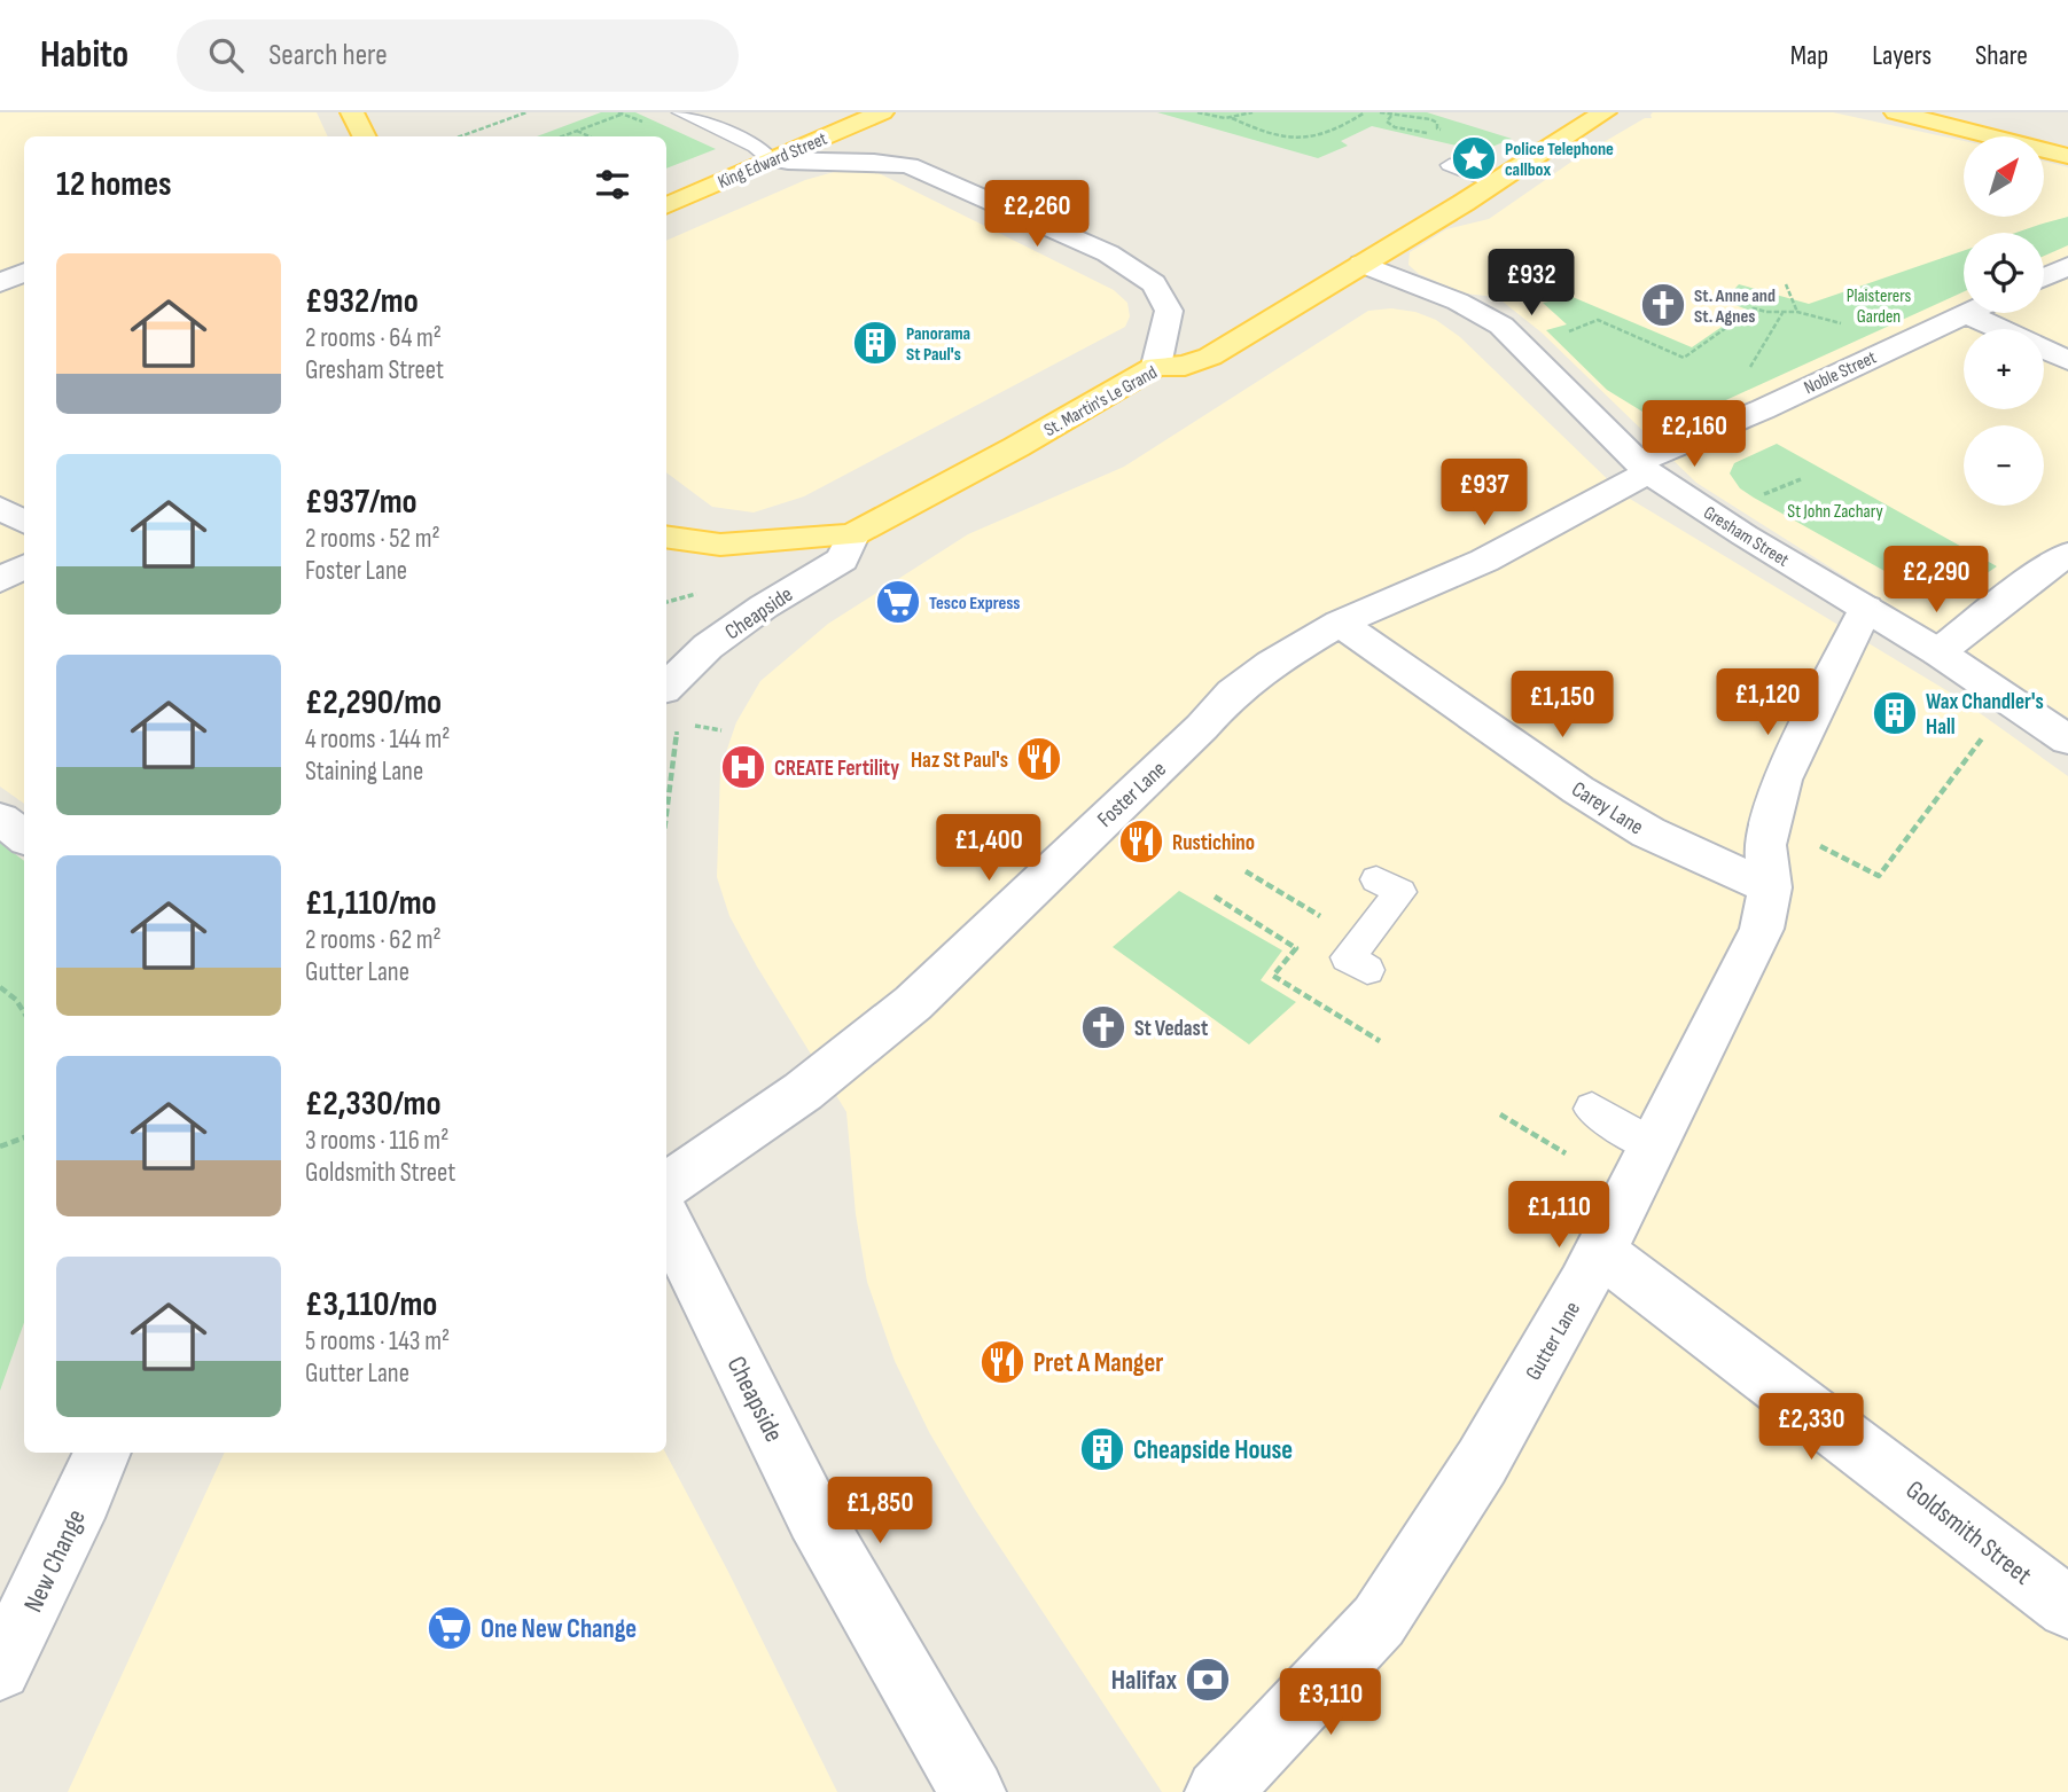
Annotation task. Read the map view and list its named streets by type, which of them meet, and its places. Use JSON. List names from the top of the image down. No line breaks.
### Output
{"streets":{"main road":["King Edward Street","St. Martin's Le Grand"],"street":["Noble Street","Gresham Street","Cheapside","Foster Lane","Carey Lane","Gutter Lane","Goldsmith Street","New Change"]},"crossings":[["Noble Street","Gresham Street"],["Noble Street","Foster Lane"],["St. Martin's Le Grand","Gresham Street"],["St. Martin's Le Grand","Cheapside"],["Gresham Street","Foster Lane"],["Gresham Street","Gutter Lane"],["Foster Lane","Carey Lane"],["Carey Lane","Gutter Lane"],["Gutter Lane","Goldsmith Street"]],"parks":["Plaisterers Garden","St John Zachary"],"places":{"place":["Police Telephone callbox"],"church":["St. Anne and St. Agnes","St Vedast"],"building":["Panorama St Paul's","Wax Chandler's Hall","Cheapside House"],"supermarket":["Tesco Express","One New Change"],"restaurant":["Haz St Paul's","Rustichino","Pret A Manger"],"hospital":["CREATE Fertility"],"bank":["Halifax"]},"north":"top right","page":{"header":"Habito","search":"Search here","nav":["Map","Layers","Share"],"map_buttons":["+","−"],"heading":"12 homes","price":["£2,260","£932","£2,160","£937","£2,290","£1,120","£1,150","£1,400","£1,110","£2,330","£1,850","£3,110"],"list":[{"name":"£932/mo","note":"2 rooms · 64 m² · Gresham Street"},{"name":"£937/mo","note":"2 rooms · 52 m² · Foster Lane"},{"name":"£2,290/mo","note":"4 rooms · 144 m² · Staining Lane"},{"name":"£1,110/mo","note":"2 rooms · 62 m² · Gutter Lane"},{"name":"£2,330/mo","note":"3 rooms · 116 m² · Goldsmith Street"},{"name":"£3,110/mo","note":"5 rooms · 143 m² · Gutter Lane"}]}}
